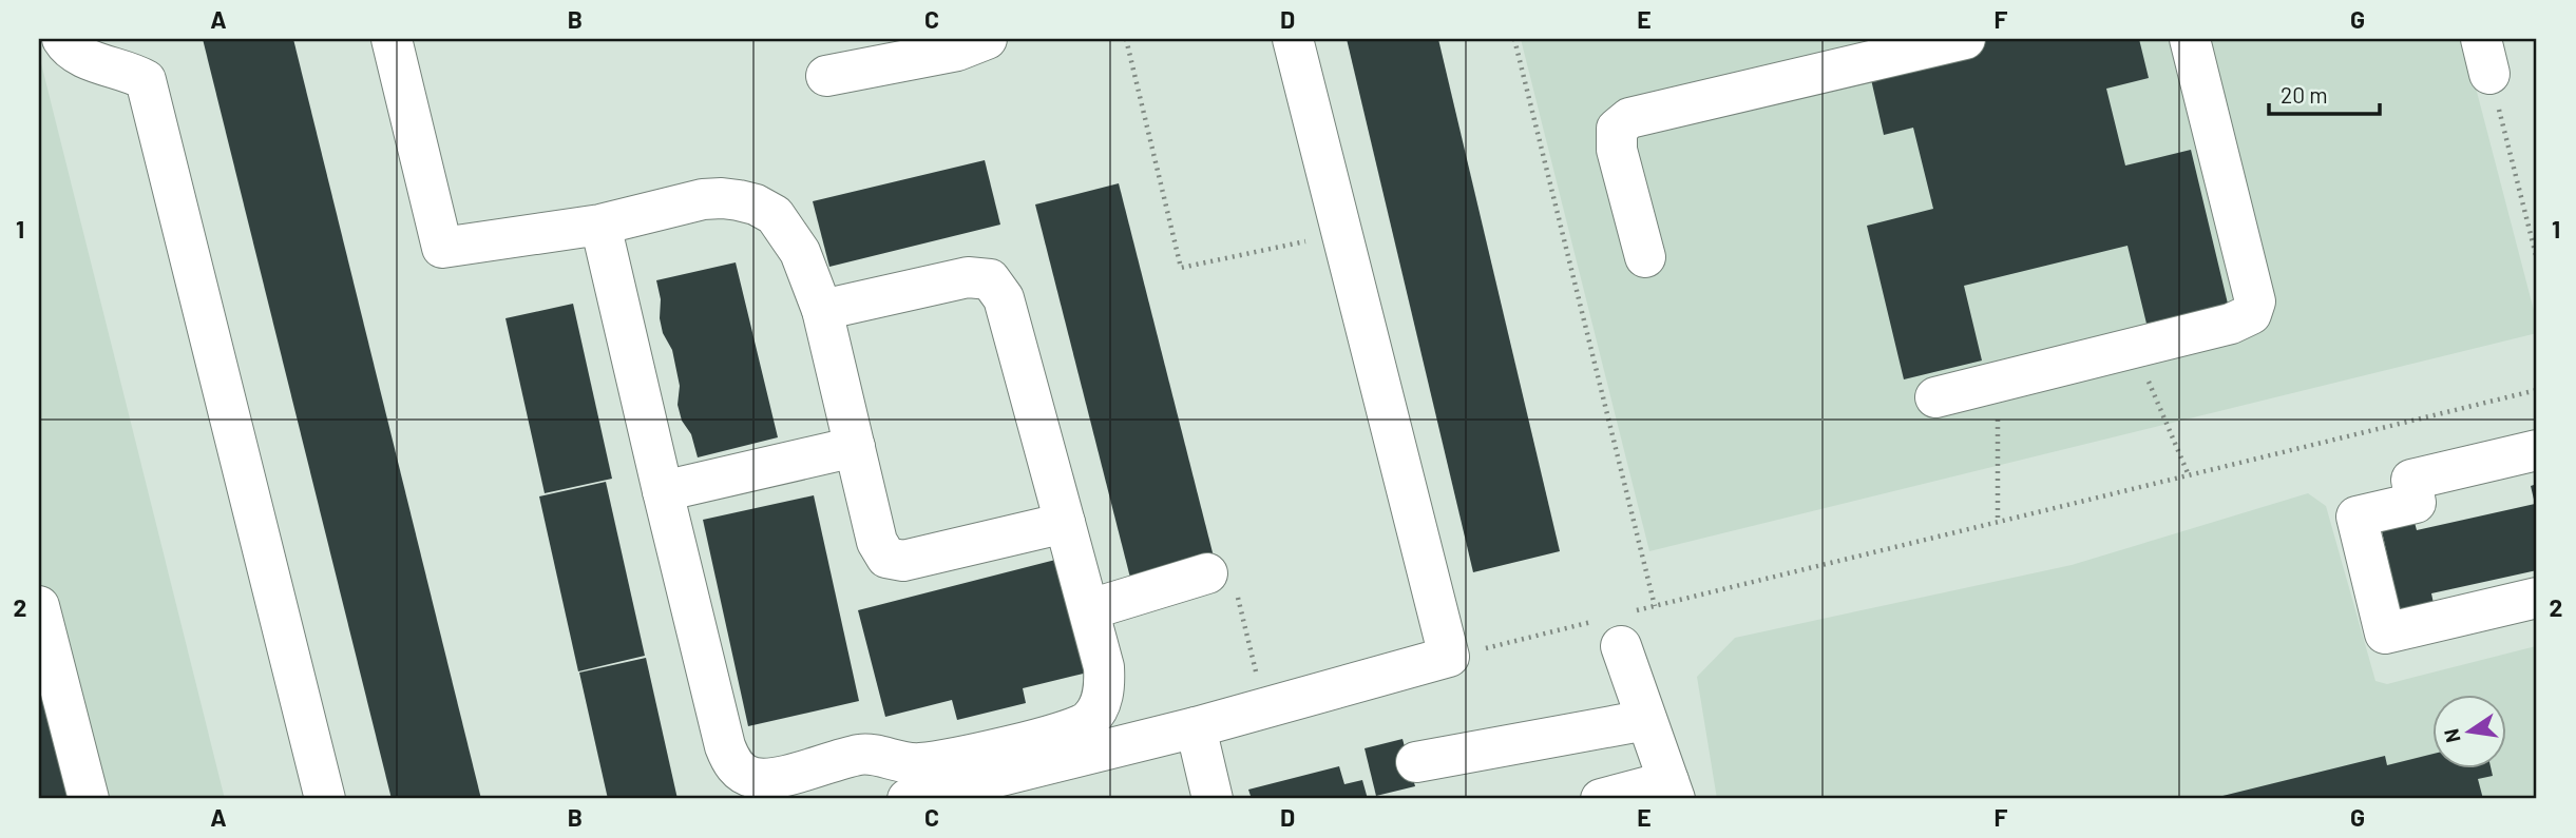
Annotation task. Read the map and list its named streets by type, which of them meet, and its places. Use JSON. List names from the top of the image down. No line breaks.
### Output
{"scale_bar":"20 m","north":"left","grid":{"columns":["A","B","C","D","E","F","G"],"rows":["1","2"]}}
